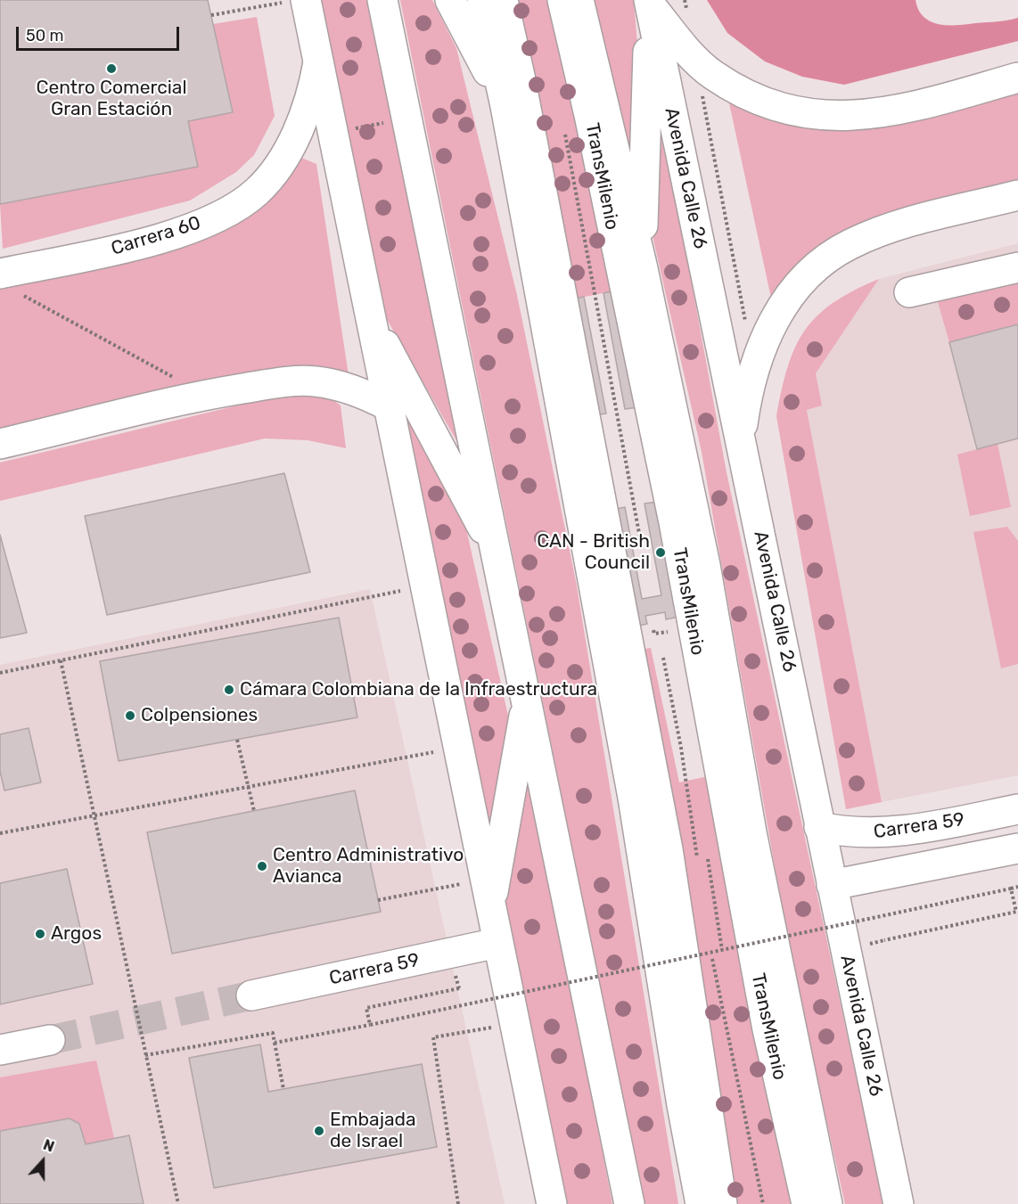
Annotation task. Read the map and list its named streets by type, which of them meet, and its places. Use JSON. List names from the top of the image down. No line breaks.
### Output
{"streets":{"main road":["TransMilenio","Avenida Calle 26","Carrera 60","Carrera 59"]},"crossings":[["Avenida Calle 26","Carrera 59"]],"places":["Centro Comercial Gran Estación","CAN - British Council","Cámara Colombiana de la Infraestructura","Colpensiones","Centro Administrativo Avianca","Argos","Embajada de Israel"],"scale_bar":"50 m","north":"top"}
